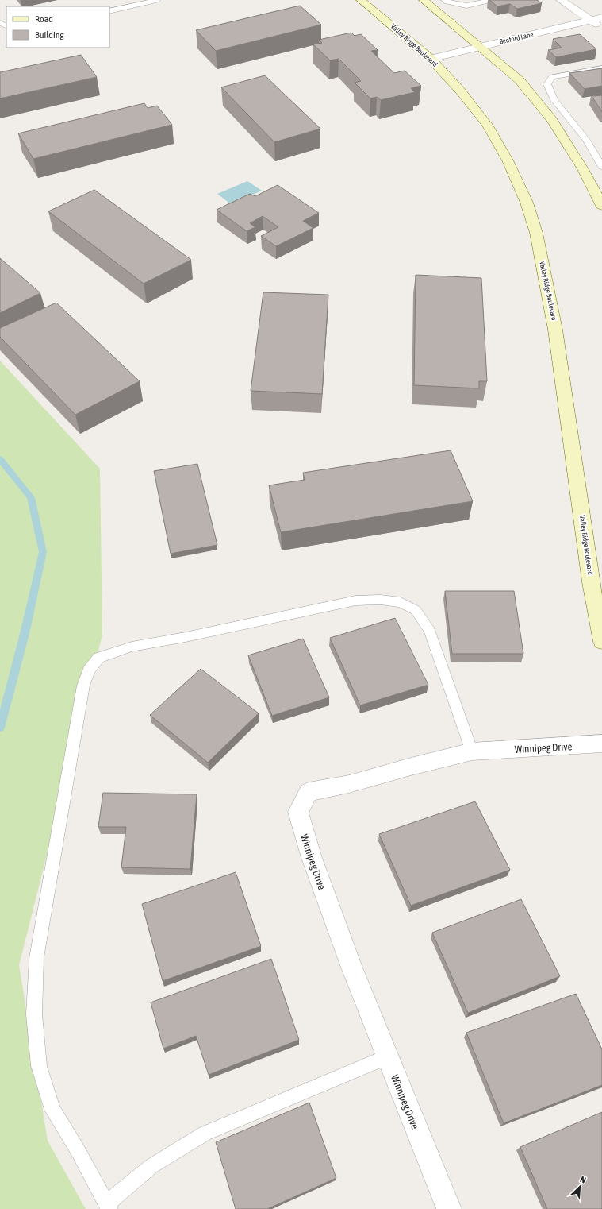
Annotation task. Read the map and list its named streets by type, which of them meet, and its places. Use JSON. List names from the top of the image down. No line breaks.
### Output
{"streets":{"main road":["Valley Ridge Boulevard"],"street":["Bedford Lane","Winnipeg Drive"]},"crossings":[["Bedford Lane","Valley Ridge Boulevard"]],"legend":["Road","Building"],"north":"top right"}
